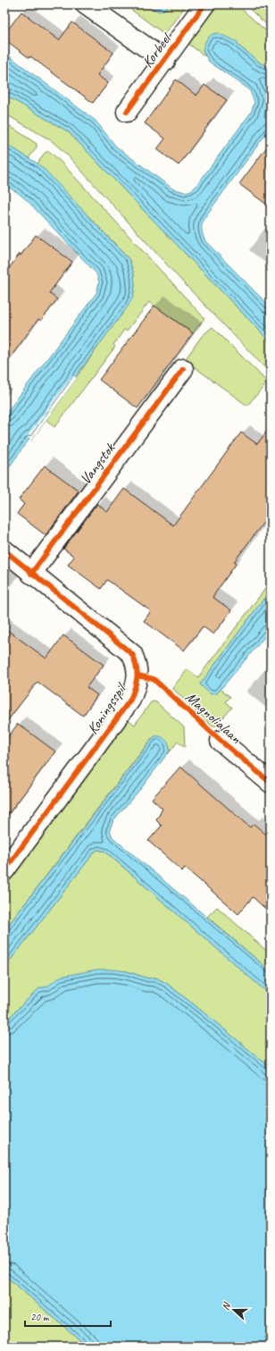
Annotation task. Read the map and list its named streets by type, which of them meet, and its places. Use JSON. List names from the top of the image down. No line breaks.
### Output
{"streets":{"street":["Korbeel","Vangstok","Koningsspil","Magnolialaan"]},"crossings":[["Vangstok","Koningsspil"]],"scale_bar":"20 m","north":"left"}
